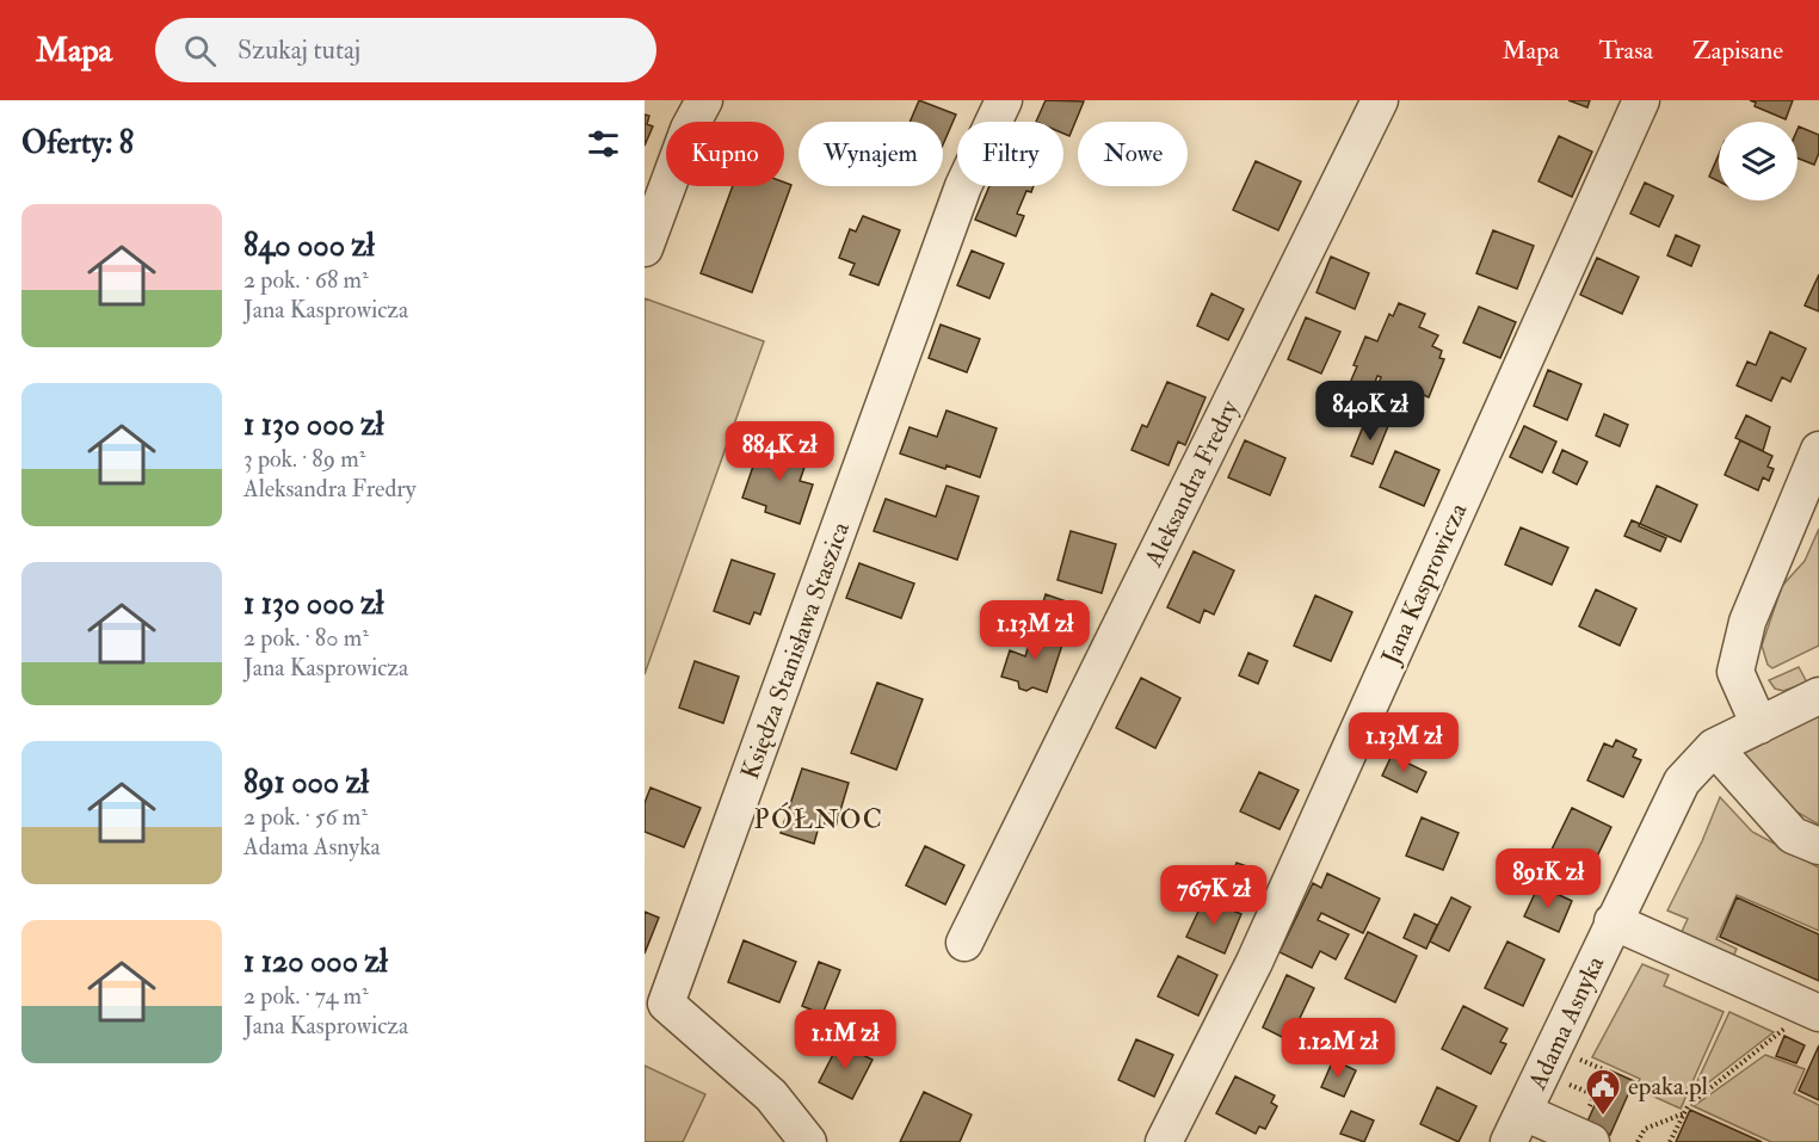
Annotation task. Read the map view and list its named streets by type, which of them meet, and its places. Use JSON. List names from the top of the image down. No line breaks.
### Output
{"streets":{"street":["Aleksandra Fredry","Jana Kasprowicza","Księdza Stanisława Staszica","Adama Asnyka"]},"districts":["PÓŁNOC"],"places":{"public building":["epaka.pl"]},"page":{"header":"Mapa","search":"Szukaj tutaj","nav":["Mapa","Trasa","Zapisane"],"heading":"Oferty: 8","chip":["Kupno","Wynajem","Filtry","Nowe"],"list":[{"name":"840 000 zł","note":"2 pok. · 68 m² · Jana Kasprowicza"},{"name":"1 130 000 zł","note":"3 pok. · 89 m² · Aleksandra Fredry"},{"name":"1 130 000 zł","note":"2 pok. · 80 m² · Jana Kasprowicza"},{"name":"891 000 zł","note":"2 pok. · 56 m² · Adama Asnyka"},{"name":"1 120 000 zł","note":"2 pok. · 74 m² · Jana Kasprowicza"}],"price":["840K zł","884K zł","1.13M zł","1.13M zł","891K zł","767K zł","1.1M zł","1.12M zł"]}}
